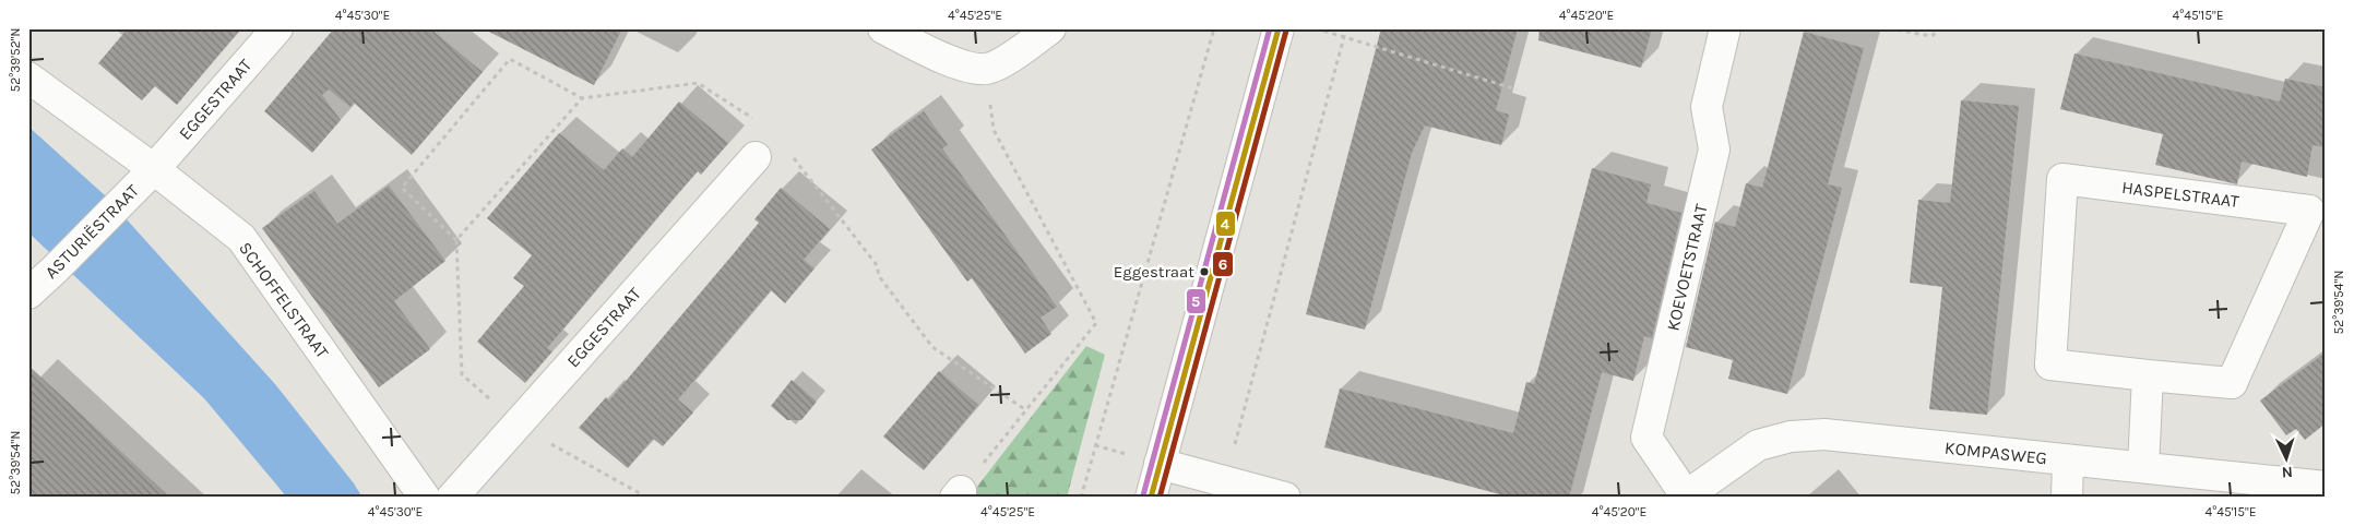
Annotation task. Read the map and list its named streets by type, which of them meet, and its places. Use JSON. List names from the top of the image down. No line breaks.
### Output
{"streets":{"street":["EGGESTRAAT","HASPELSTRAAT","ASTURIËSTRAAT","KOEVOETSTRAAT","SCHOFFELSTRAAT","KOMPASWEG"]},"crossings":[["EGGESTRAAT","ASTURIËSTRAAT"],["EGGESTRAAT","SCHOFFELSTRAAT"],["ASTURIËSTRAAT","SCHOFFELSTRAAT"],["KOEVOETSTRAAT","KOMPASWEG"]],"places":["Eggestraat"],"lines":["transit line 4","transit line 5","transit line 6"],"north":"bottom","coordinates":["4°45'30\"E","4°45'25\"E","4°45'20\"E","4°45'15\"E","52°39'52\"N","52°39'54\"N"]}
